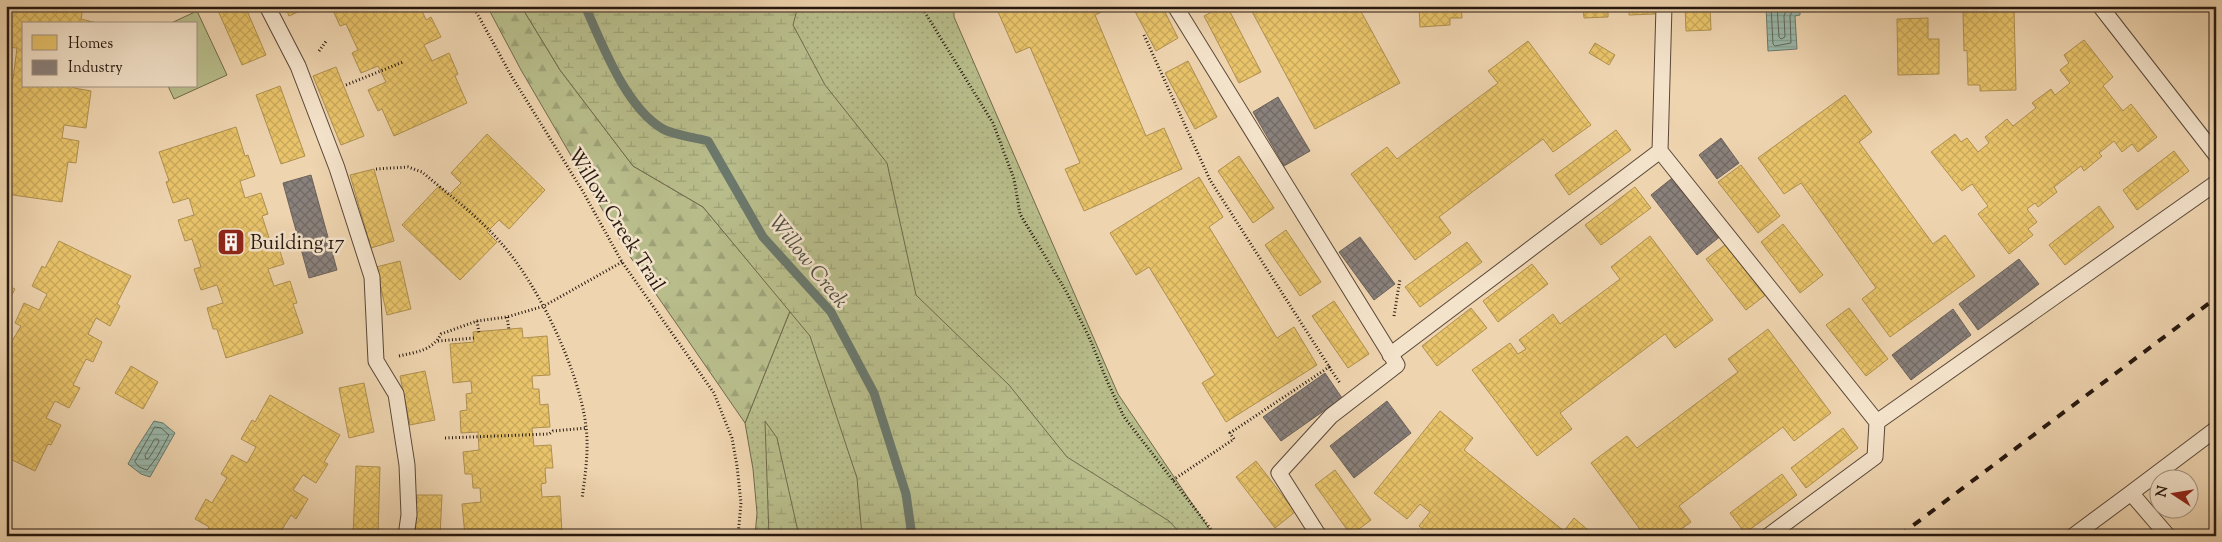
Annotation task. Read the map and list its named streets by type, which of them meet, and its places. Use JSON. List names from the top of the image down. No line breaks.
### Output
{"streets":{"path":["Willow Creek Trail"]},"water":["Willow Creek"],"places":{"building":["Building 17"]},"legend":["Homes","Industry"],"north":"left"}
